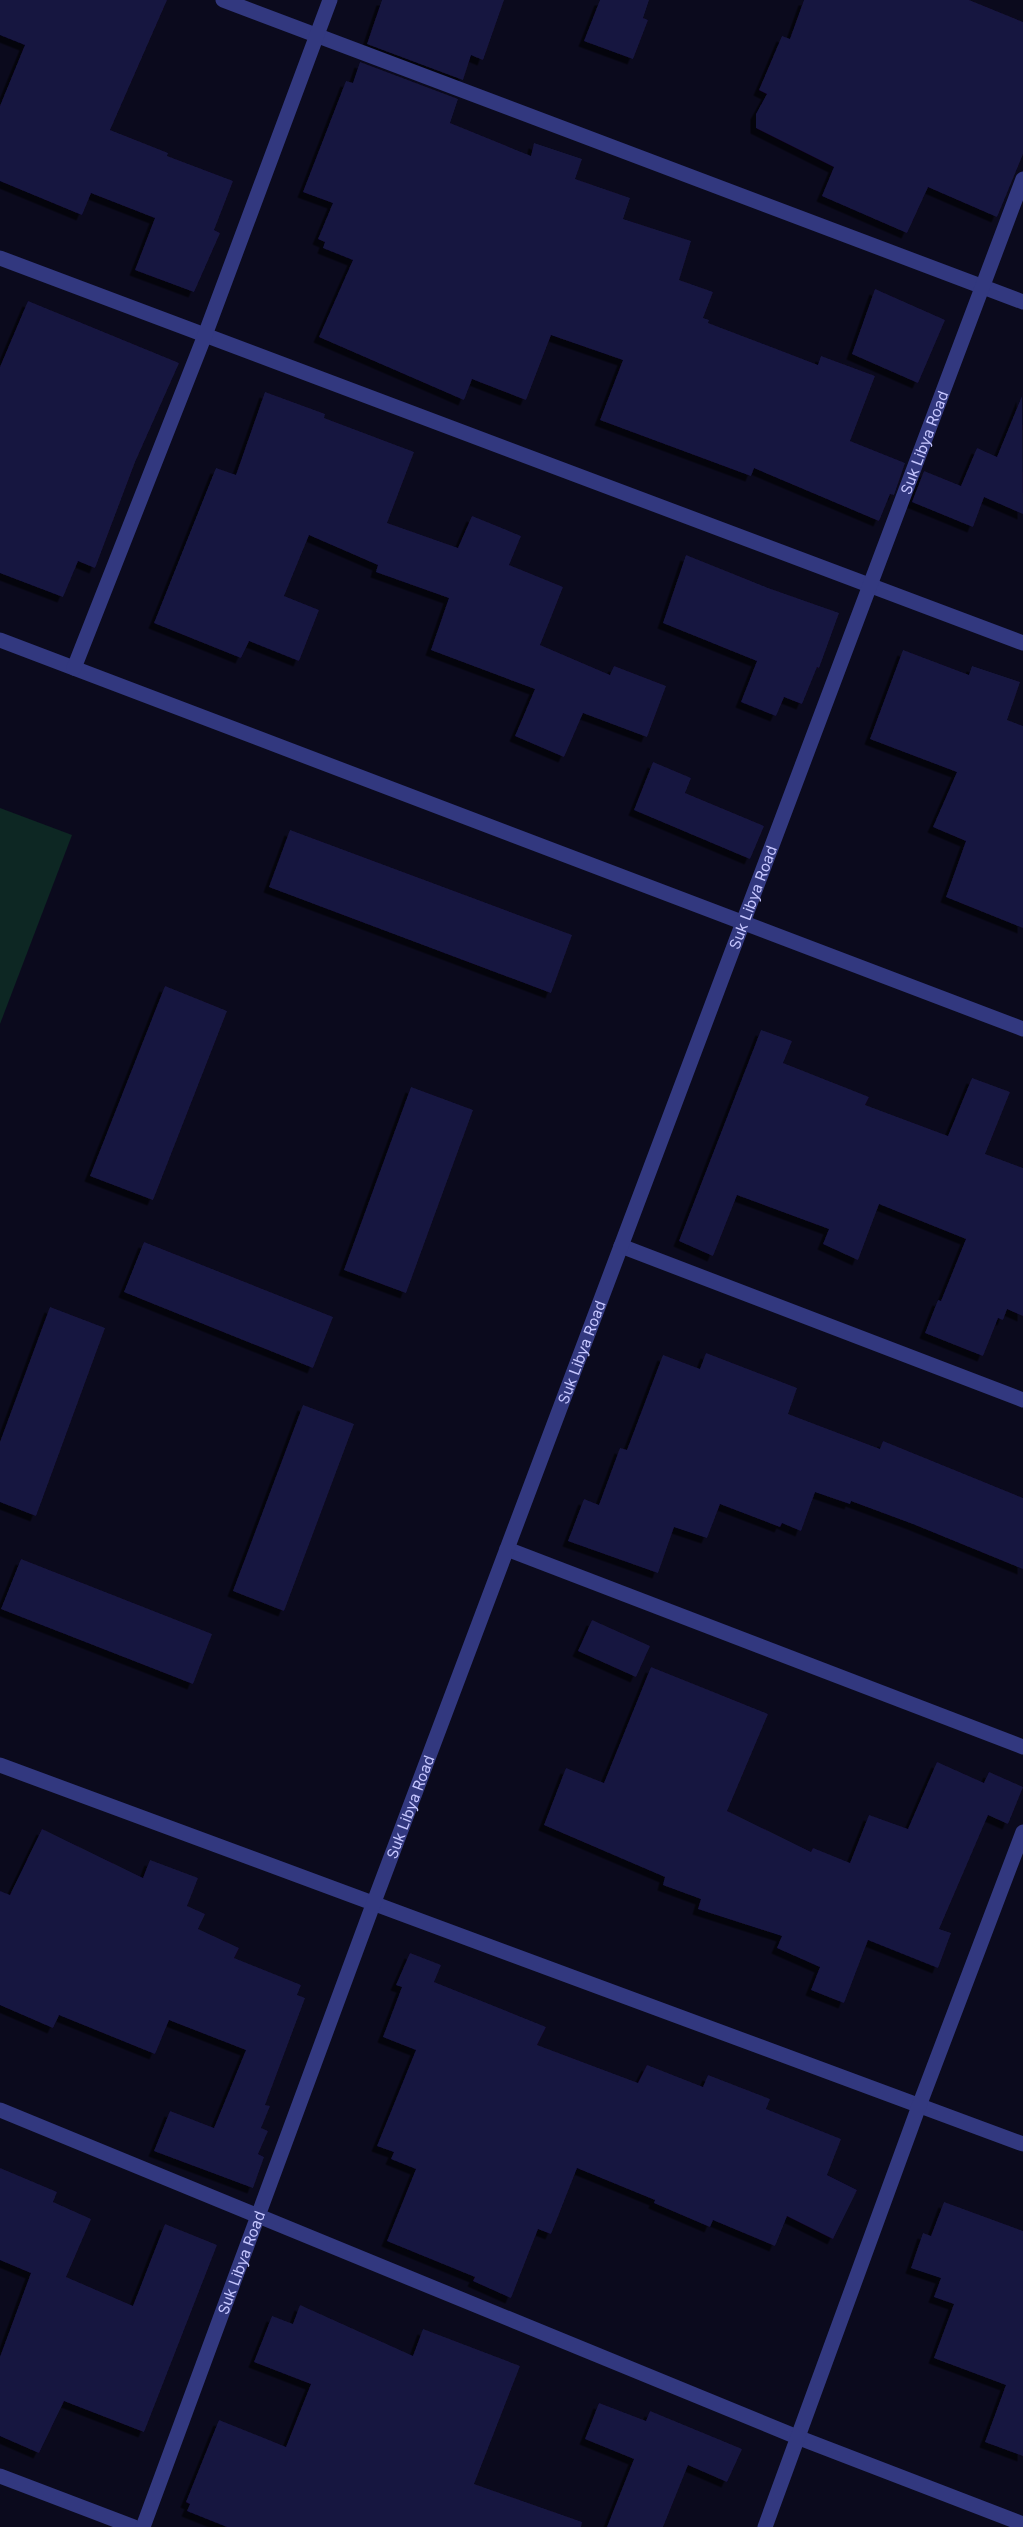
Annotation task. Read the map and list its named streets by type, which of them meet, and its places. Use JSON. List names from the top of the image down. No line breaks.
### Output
{"streets":{"street":["Suk Libya Road"]}}
